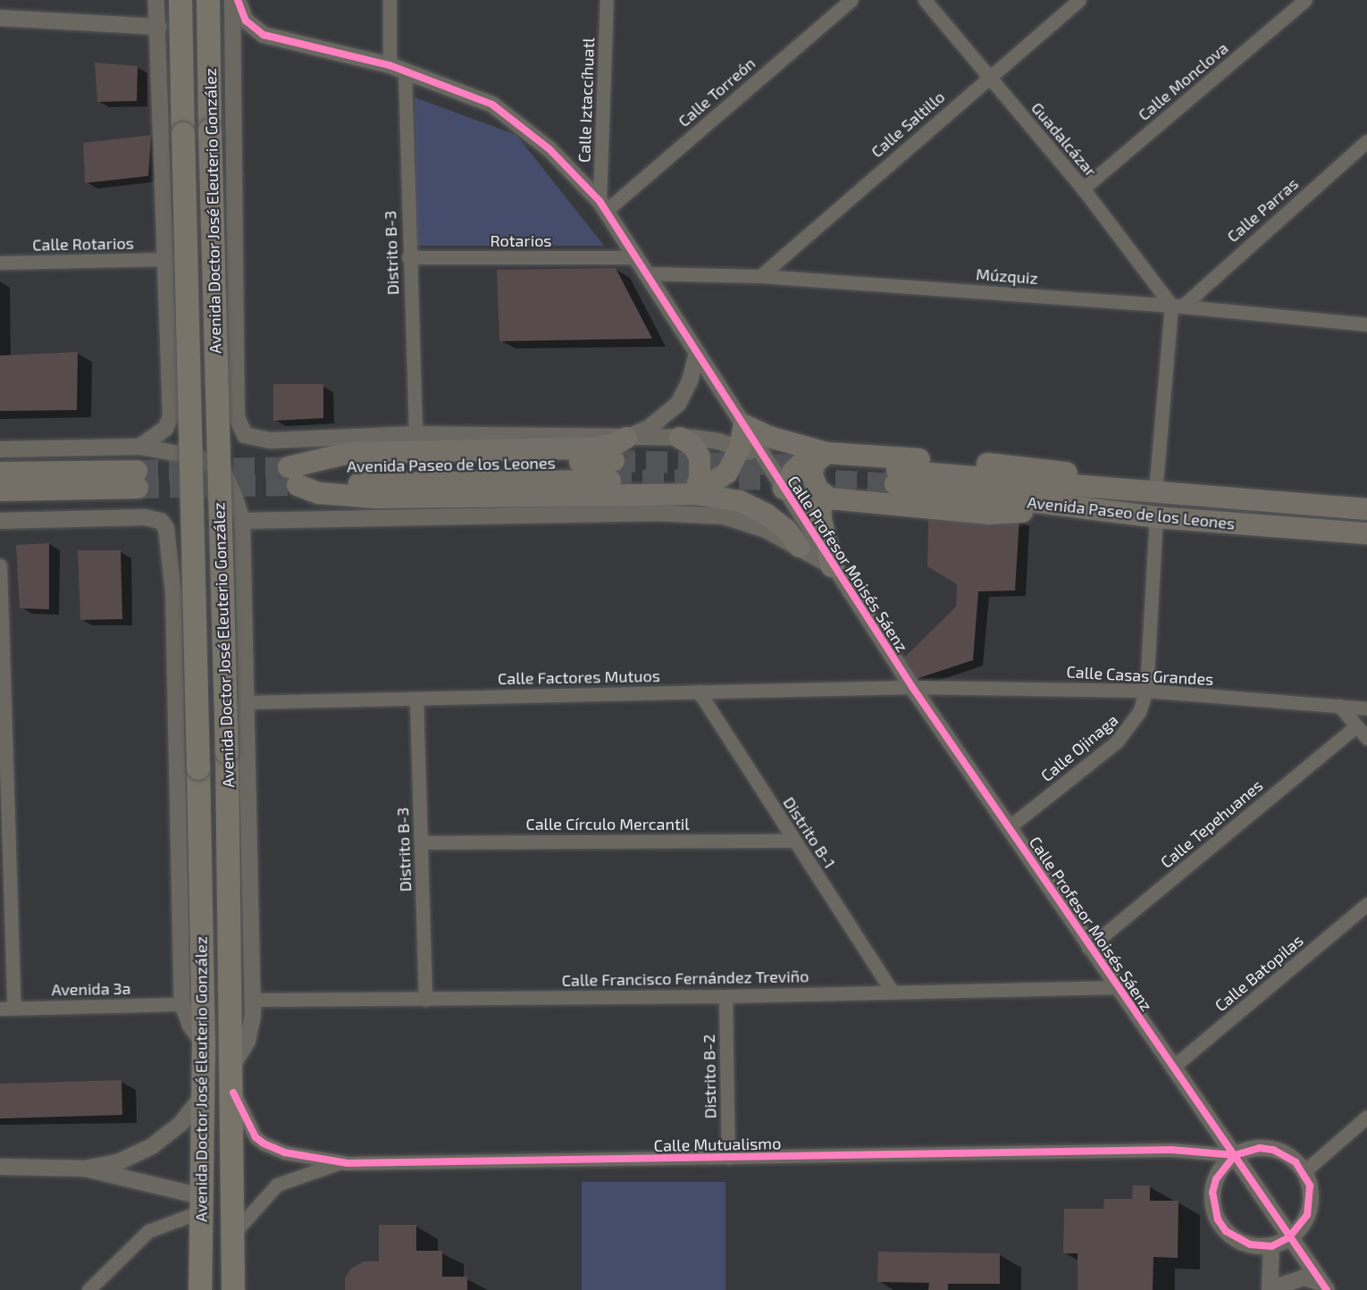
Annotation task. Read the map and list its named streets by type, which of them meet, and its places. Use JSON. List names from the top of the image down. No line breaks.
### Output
{"streets":{"highway":["Avenida Doctor José Eleuterio González"],"main road":["Avenida Paseo de los Leones"],"street":["Calle Monclova","Calle Torreón","Calle Iztaccíhuatl","Calle Saltillo","Guadalcázar","Calle Parras","Rotarios","Calle Rotarios","Distrito B-3","Múzquiz","Calle Profesor Moisés Sáenz","Calle Casas Grandes","Calle Factores Mutuos","Calle Ojinaga","Calle Círculo Mercantil","Calle Tepehuanes","Distrito B-1","Calle Batopilas","Calle Francisco Fernández Treviño","Avenida 3a","Distrito B-2","Calle Mutualismo"]},"crossings":[["Calle Monclova","Guadalcázar"],["Calle Torreón","Calle Iztaccíhuatl"],["Calle Torreón","Calle Profesor Moisés Sáenz"],["Calle Iztaccíhuatl","Calle Profesor Moisés Sáenz"],["Calle Saltillo","Guadalcázar"],["Calle Saltillo","Múzquiz"],["Guadalcázar","Calle Parras"],["Guadalcázar","Múzquiz"],["Calle Parras","Múzquiz"],["Avenida Doctor José Eleuterio González","Calle Mutualismo"],["Rotarios","Distrito B-3"],["Rotarios","Calle Profesor Moisés Sáenz"],["Distrito B-3","Calle Profesor Moisés Sáenz"],["Distrito B-3","Calle Factores Mutuos"],["Distrito B-3","Calle Círculo Mercantil"],["Distrito B-3","Calle Francisco Fernández Treviño"],["Múzquiz","Calle Profesor Moisés Sáenz"],["Avenida Paseo de los Leones","Calle Ojinaga"],["Calle Profesor Moisés Sáenz","Calle Casas Grandes"],["Calle Profesor Moisés Sáenz","Calle Factores Mutuos"],["Calle Profesor Moisés Sáenz","Calle Ojinaga"],["Calle Profesor Moisés Sáenz","Calle Tepehuanes"],["Calle Profesor Moisés Sáenz","Calle Batopilas"],["Calle Profesor Moisés Sáenz","Calle Francisco Fernández Treviño"],["Calle Profesor Moisés Sáenz","Calle Mutualismo"],["Calle Casas Grandes","Calle Factores Mutuos"],["Calle Casas Grandes","Calle Ojinaga"],["Calle Factores Mutuos","Distrito B-1"],["Calle Círculo Mercantil","Distrito B-1"],["Distrito B-1","Calle Francisco Fernández Treviño"],["Calle Francisco Fernández Treviño","Distrito B-2"],["Distrito B-2","Calle Mutualismo"]]}
